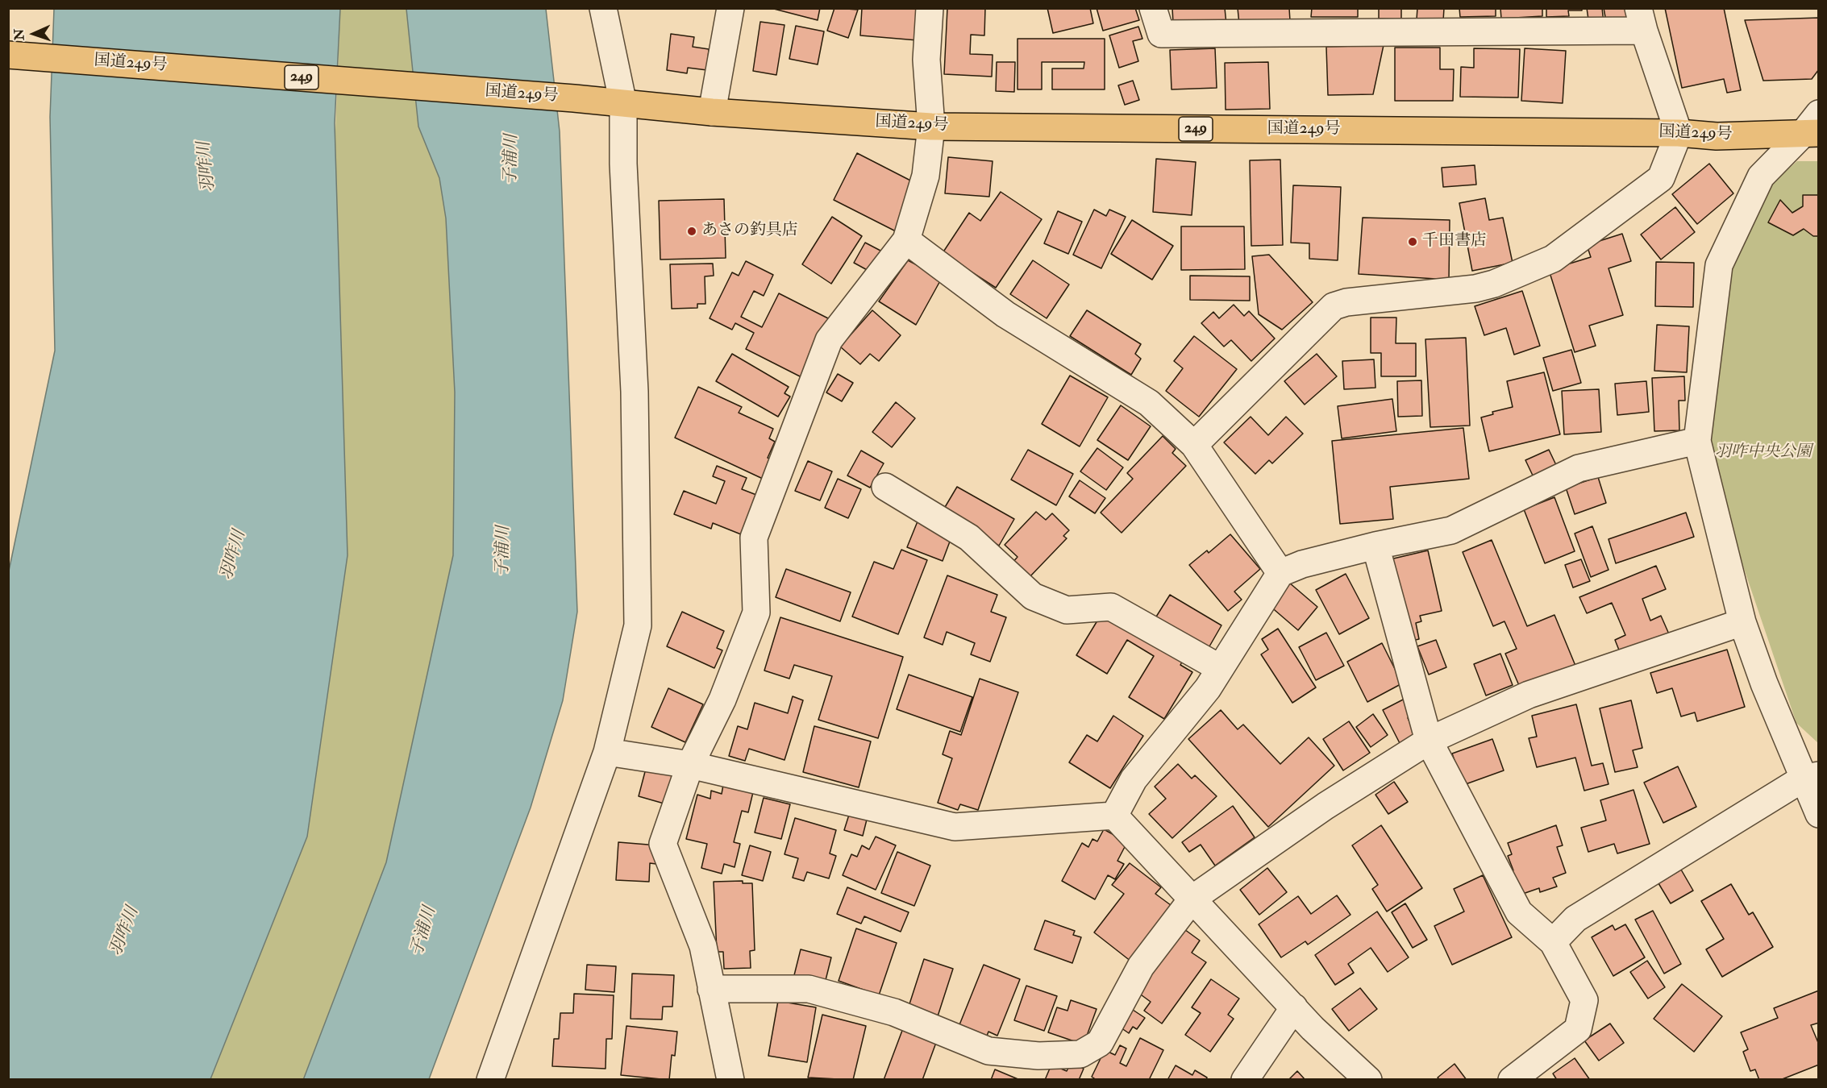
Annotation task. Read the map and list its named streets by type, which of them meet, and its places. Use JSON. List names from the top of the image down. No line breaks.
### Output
{"streets":{"highway":["国道249号","249"]},"water":["子浦川","羽咋川"],"parks":["羽咋中央公園"],"places":["あさの釣具店","千田書店"],"north":"left"}
